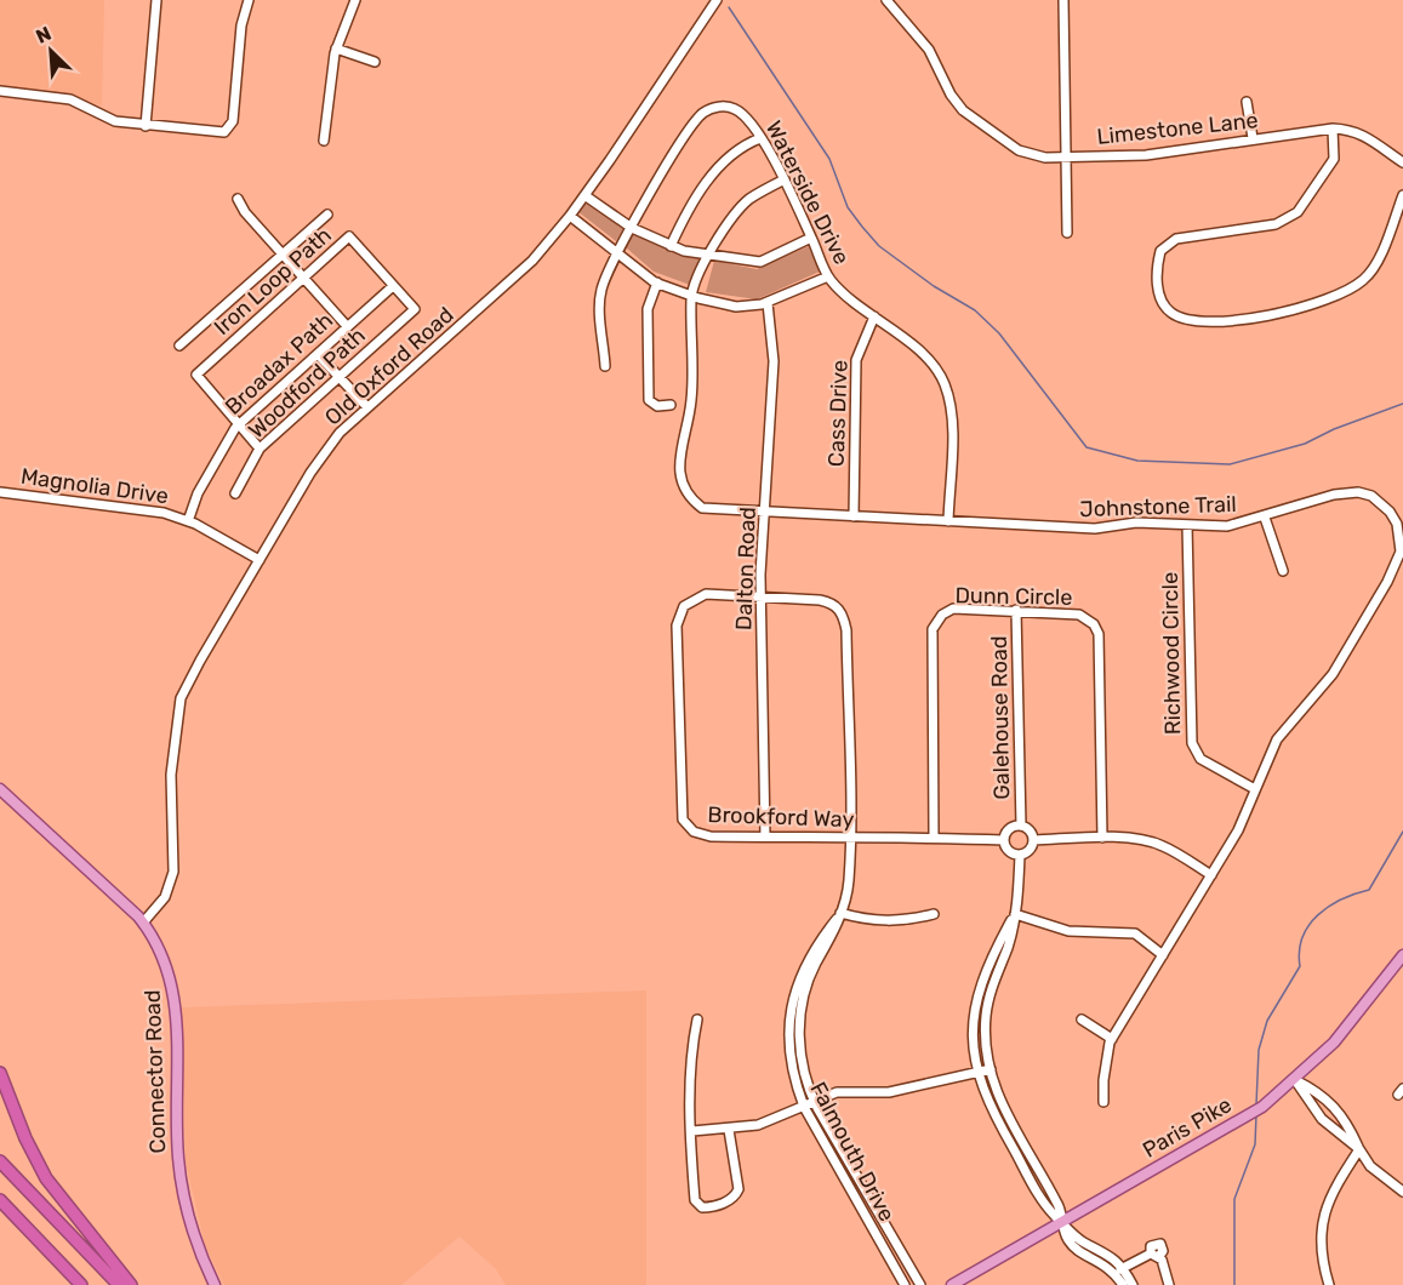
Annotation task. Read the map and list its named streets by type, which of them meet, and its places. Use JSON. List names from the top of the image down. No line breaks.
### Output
{"streets":{"main road":["Connector Road","Paris Pike"],"street":["Limestone Lane","Waterside Drive","Iron Loop Path","Broadax Path","Old Oxford Road","Woodford Path","Cass Drive","Magnolia Drive","Johnstone Trail","Dalton Road","Dunn Circle","Richwood Circle","Galehouse Road","Brookford Way","Falmouth Drive"]},"crossings":[["Waterside Drive","Cass Drive"],["Waterside Drive","Johnstone Trail"],["Iron Loop Path","Broadax Path"],["Iron Loop Path","Woodford Path"],["Broadax Path","Magnolia Drive"],["Old Oxford Road","Magnolia Drive"],["Old Oxford Road","Connector Road"],["Cass Drive","Johnstone Trail"],["Johnstone Trail","Dalton Road"],["Johnstone Trail","Richwood Circle"],["Dalton Road","Brookford Way"],["Dalton Road","Falmouth Drive"],["Dunn Circle","Galehouse Road"],["Dunn Circle","Brookford Way"],["Galehouse Road","Brookford Way"],["Brookford Way","Falmouth Drive"]],"north":"top left"}
